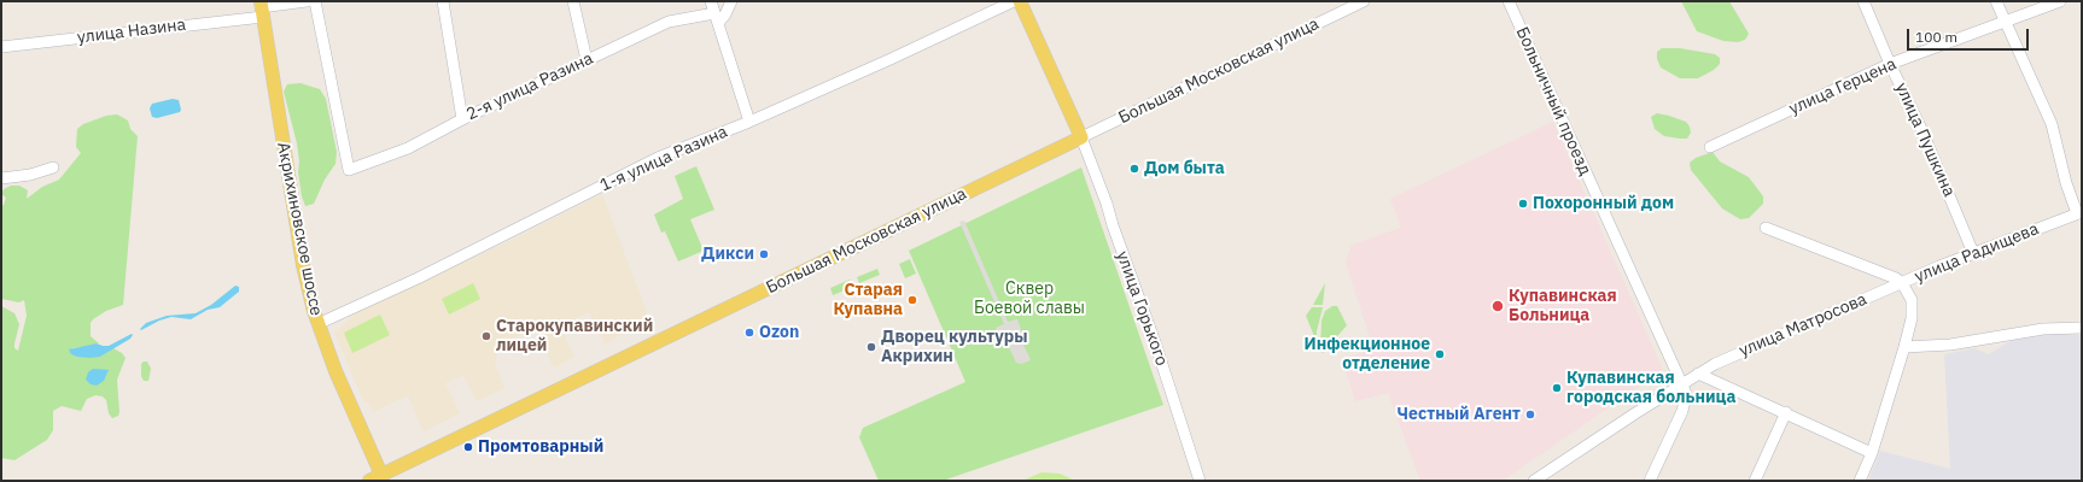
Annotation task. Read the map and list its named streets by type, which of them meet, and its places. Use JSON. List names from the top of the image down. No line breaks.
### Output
{"streets":{"main road":["Большая Московская улица","Акрихиновское шоссе"],"street":["улица Назина","2-я улица Разина","улица Герцена","Больничный проезд","улица Пушкина","1-я улица Разина","улица Радищева","улица Горького","улица Матросова"]},"crossings":[["улица Назина","Акрихиновское шоссе"],["Большая Московская улица","Акрихиновское шоссе"],["Большая Московская улица","улица Горького"],["улица Герцена","улица Пушкина"],["Больничный проезд","улица Матросова"],["улица Пушкина","улица Радищева"],["1-я улица Разина","Акрихиновское шоссе"],["улица Радищева","улица Матросова"]],"parks":["Сквер Боевой славы"],"places":["Дом быта","Похоронный дом","Дикси","Старая Купавна","Купавинская Больница","Ozon","Старокупавинский лицей","Дворец культуры Акрихин","Инфекционное отделение","Купавинская городская больница","Честный Агент","Промтоварный"],"scale_bar":"100 m"}
